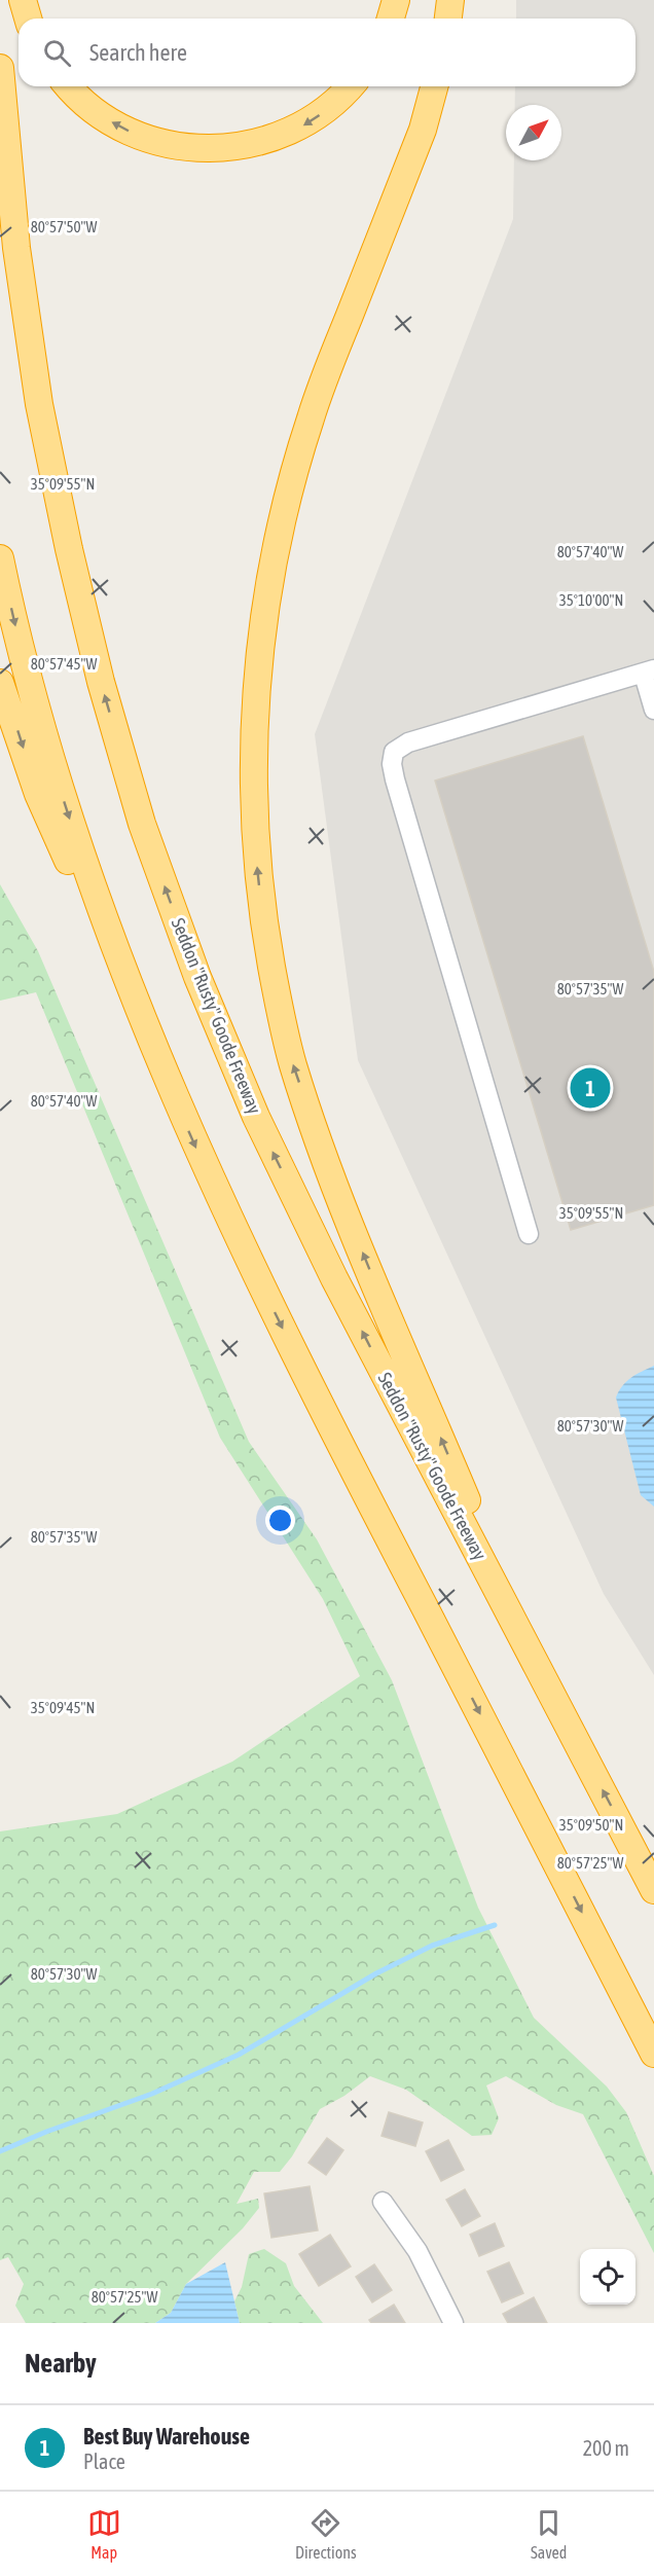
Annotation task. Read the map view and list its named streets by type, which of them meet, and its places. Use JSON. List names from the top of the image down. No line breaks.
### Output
{"streets":{"highway":["Seddon \"Rusty\" Goode Freeway"]},"north":"top right","page":{"search":"Search here","pins":"1","heading":"Nearby","list":[{"mark":"1","name":"Best Buy Warehouse","note":"Place","value":"200 m"}],"nav":["Map","Directions","Saved"]},"coordinates":["80°57'50\"W","35°09'55\"N","80°57'40\"W","35°10'00\"N","80°57'45\"W","80°57'35\"W","80°57'30\"W","35°09'45\"N","35°09'50\"N","80°57'25\"W"]}
